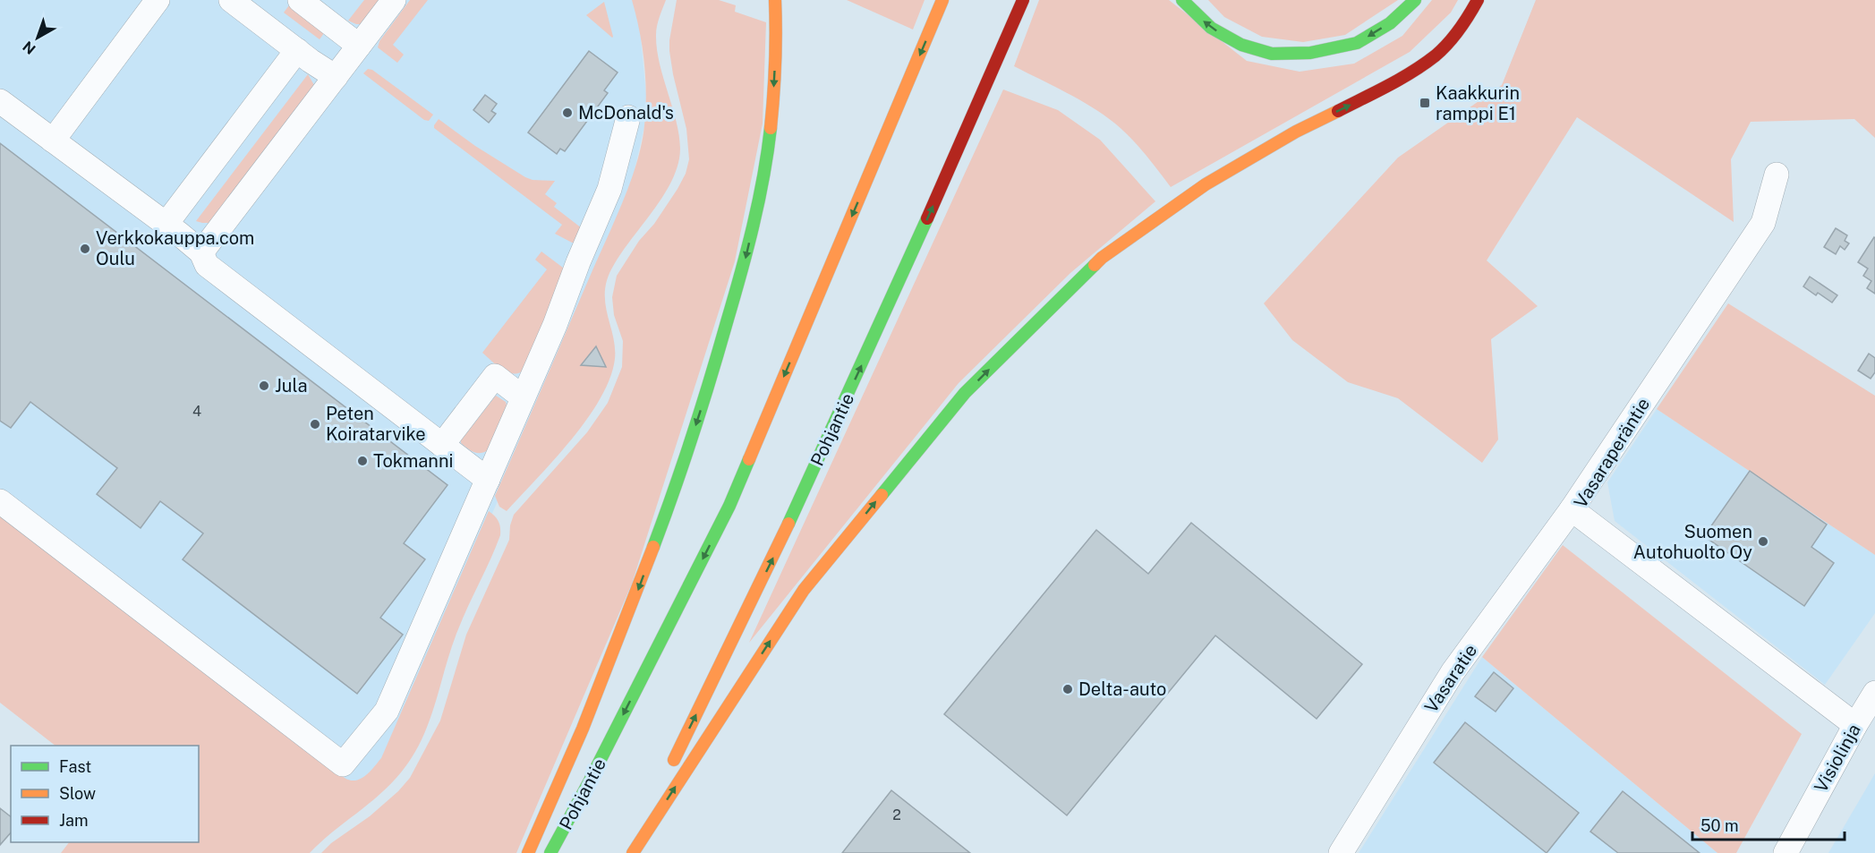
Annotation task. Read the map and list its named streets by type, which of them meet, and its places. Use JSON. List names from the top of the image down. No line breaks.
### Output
{"streets":{"highway":["Pohjantie"],"street":["Vasaraperäntie","Vasaratie","Visiolinja"]},"crossings":[["Vasaraperäntie","Vasaratie"],["Vasaraperäntie","Visiolinja"]],"places":{"transit":["Kaakkurin ramppi E1"],"other":["McDonald's","Verkkokauppa.com Oulu","Jula","Peten Koiratarvike","Tokmanni","Suomen Autohuolto Oy","Delta-auto"]},"house_numbers":["4","2"],"legend":["Fast","Slow","Jam"],"scale_bar":"50 m","north":"bottom left"}
